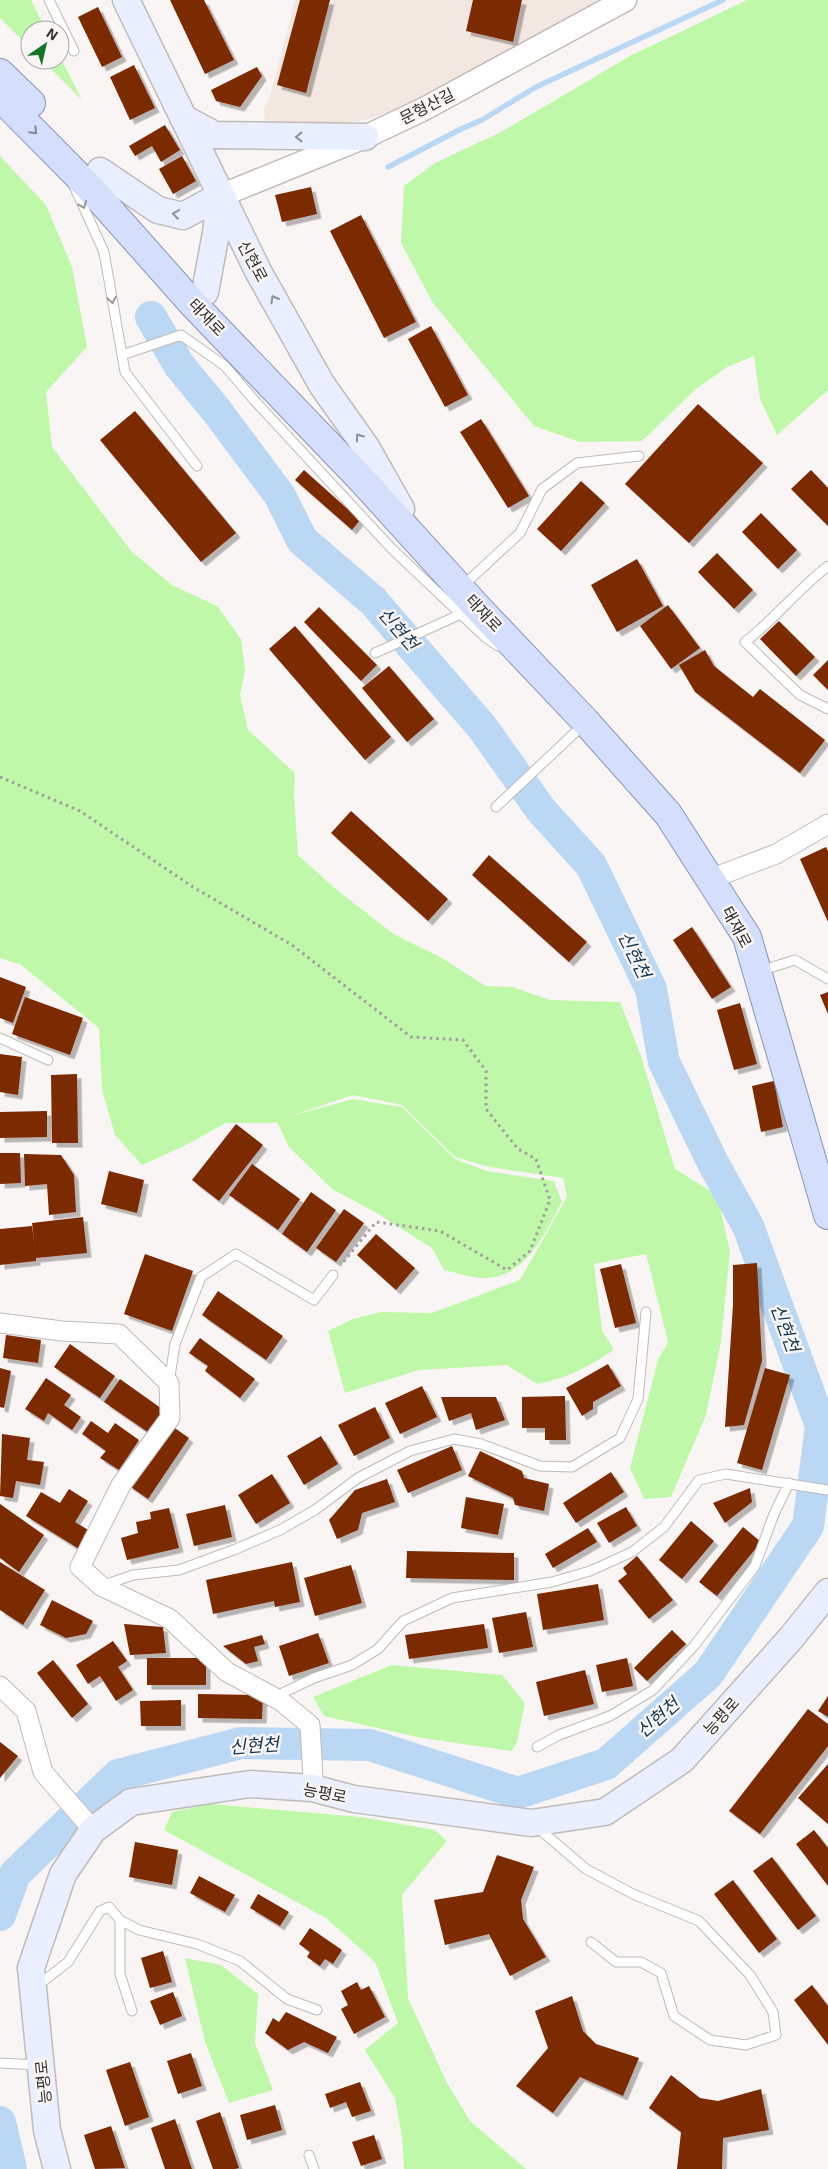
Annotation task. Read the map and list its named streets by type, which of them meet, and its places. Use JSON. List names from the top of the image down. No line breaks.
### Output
{"streets":{"main road":["신현로","태재로","능평로"],"street":["문형산길"]},"crossings":[["문형산길","신현로"],["신현로","태재로"]],"one_way":["신현로"],"water":["신현천"],"north":"top right"}
